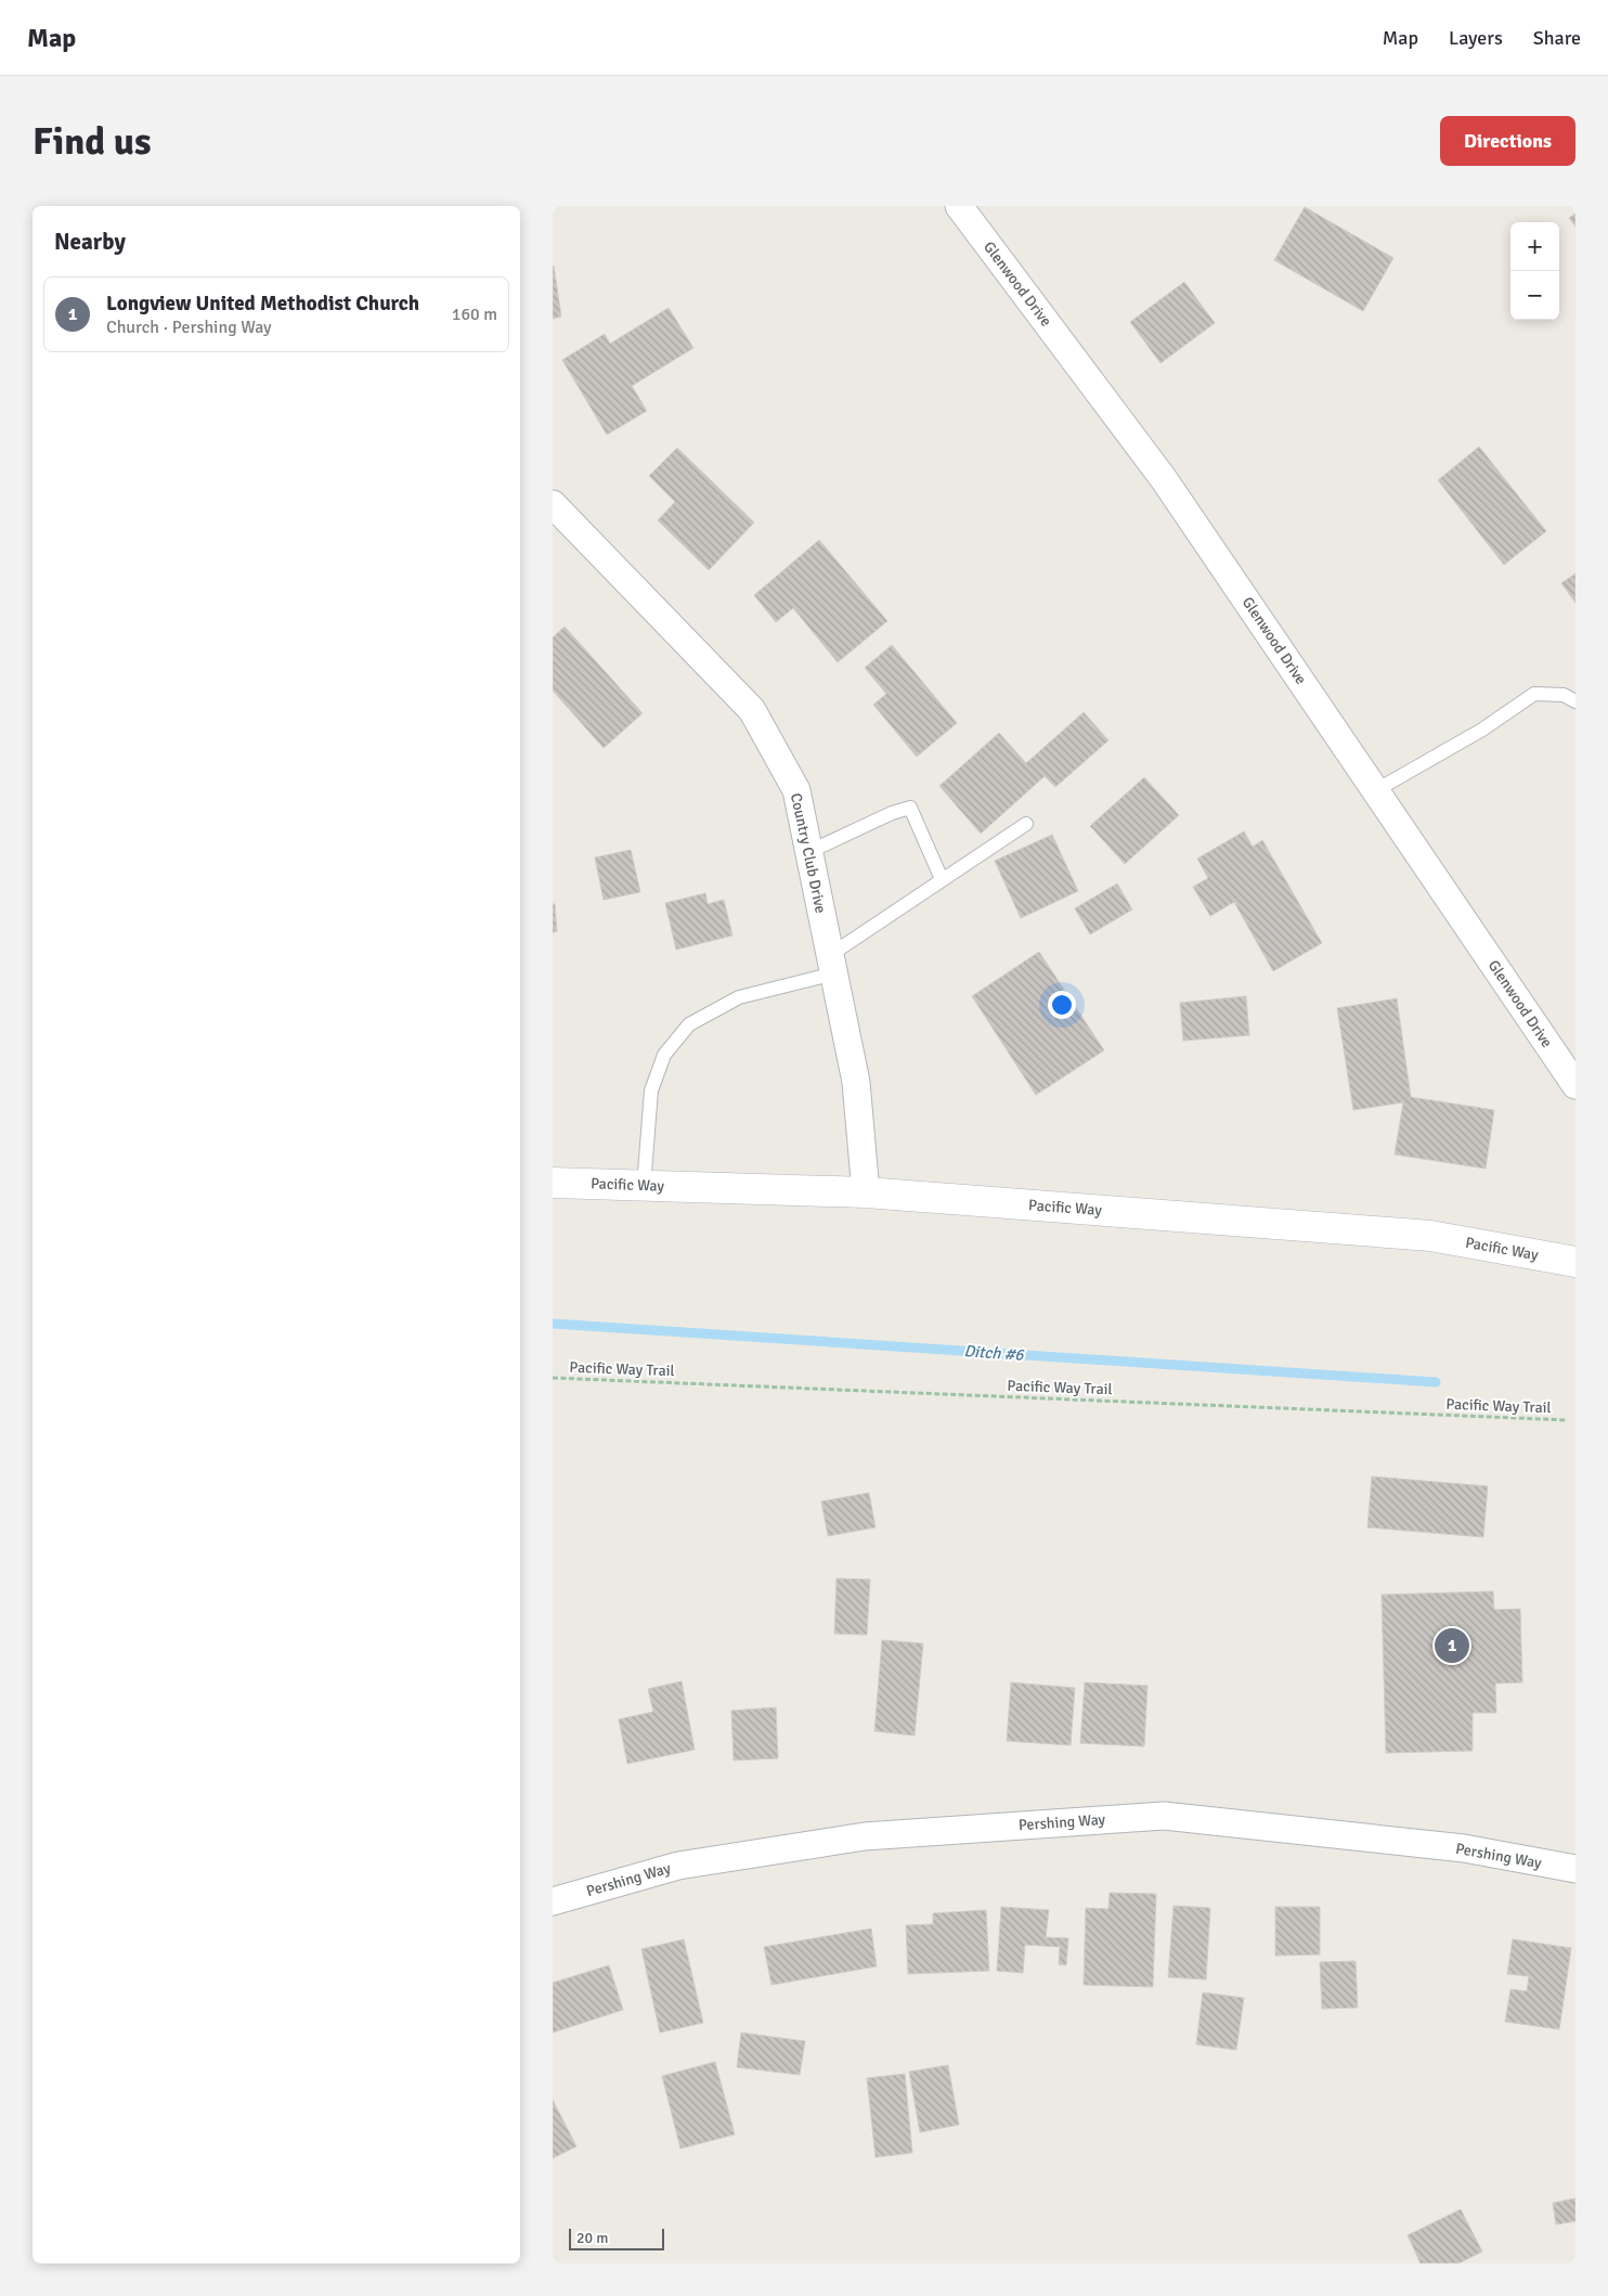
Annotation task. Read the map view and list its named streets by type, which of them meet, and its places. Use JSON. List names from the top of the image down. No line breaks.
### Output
{"streets":{"main road":["Pacific Way"],"street":["Glenwood Drive","Country Club Drive","Pershing Way"],"path":["Pacific Way Trail"]},"crossings":[["Country Club Drive","Pacific Way"]],"water":["Ditch #6"],"scale_bar":"20 m","page":{"header":"Map","nav":["Map","Layers","Share"],"buttons":"Directions","title":"Find us","heading":"Nearby","map_buttons":["+","−"],"list":[{"mark":"1","name":"Longview United Methodist Church","note":"Church · Pershing Way","value":"160 m"}],"pins":"1","scale":"20 m"}}
